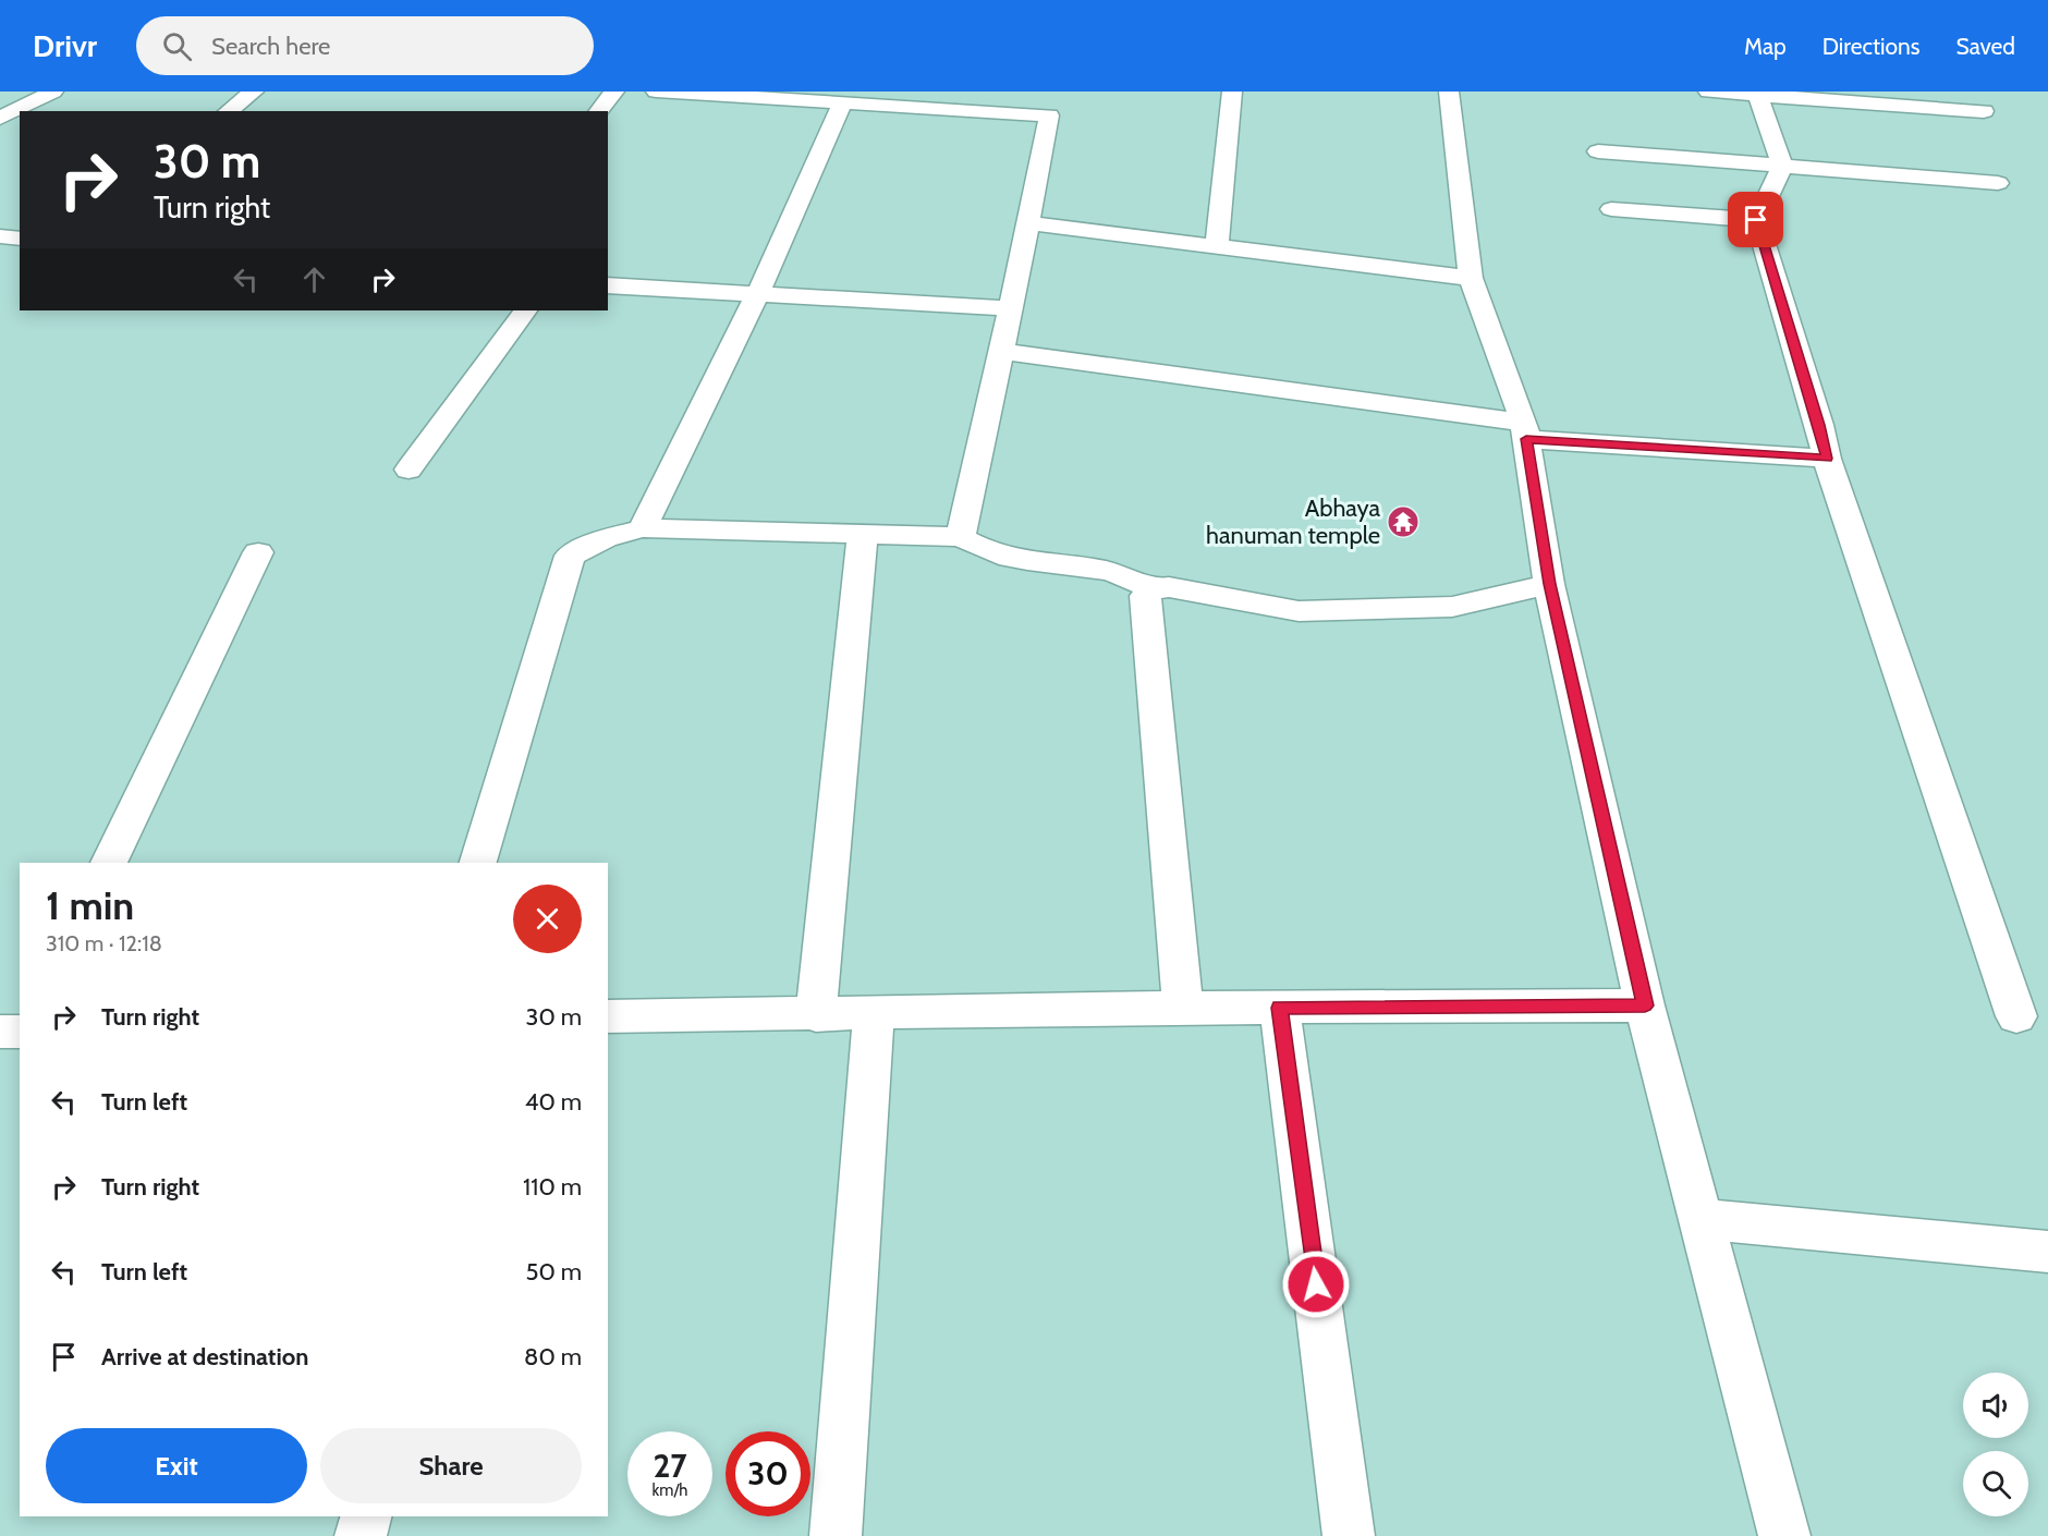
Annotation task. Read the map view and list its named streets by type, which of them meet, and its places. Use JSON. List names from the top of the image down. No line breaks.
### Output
{"places":{"temple":["Abhaya hanuman temple"]},"page":{"header":"Drivr","search":"Search here","nav":["Map","Directions","Saved"],"turn":["30 m","Turn right"],"heading":["1 min","310 m · 12:18"],"list":[{"name":"Turn right","value":"30 m"},{"name":"Turn left","value":"40 m"},{"name":"Turn right","value":"110 m"},{"name":"Turn left","value":"50 m"},{"name":"Arrive at destination","value":"80 m"}],"buttons":["Exit","Share"],"speed":"27 km/h","limit":"30"}}
